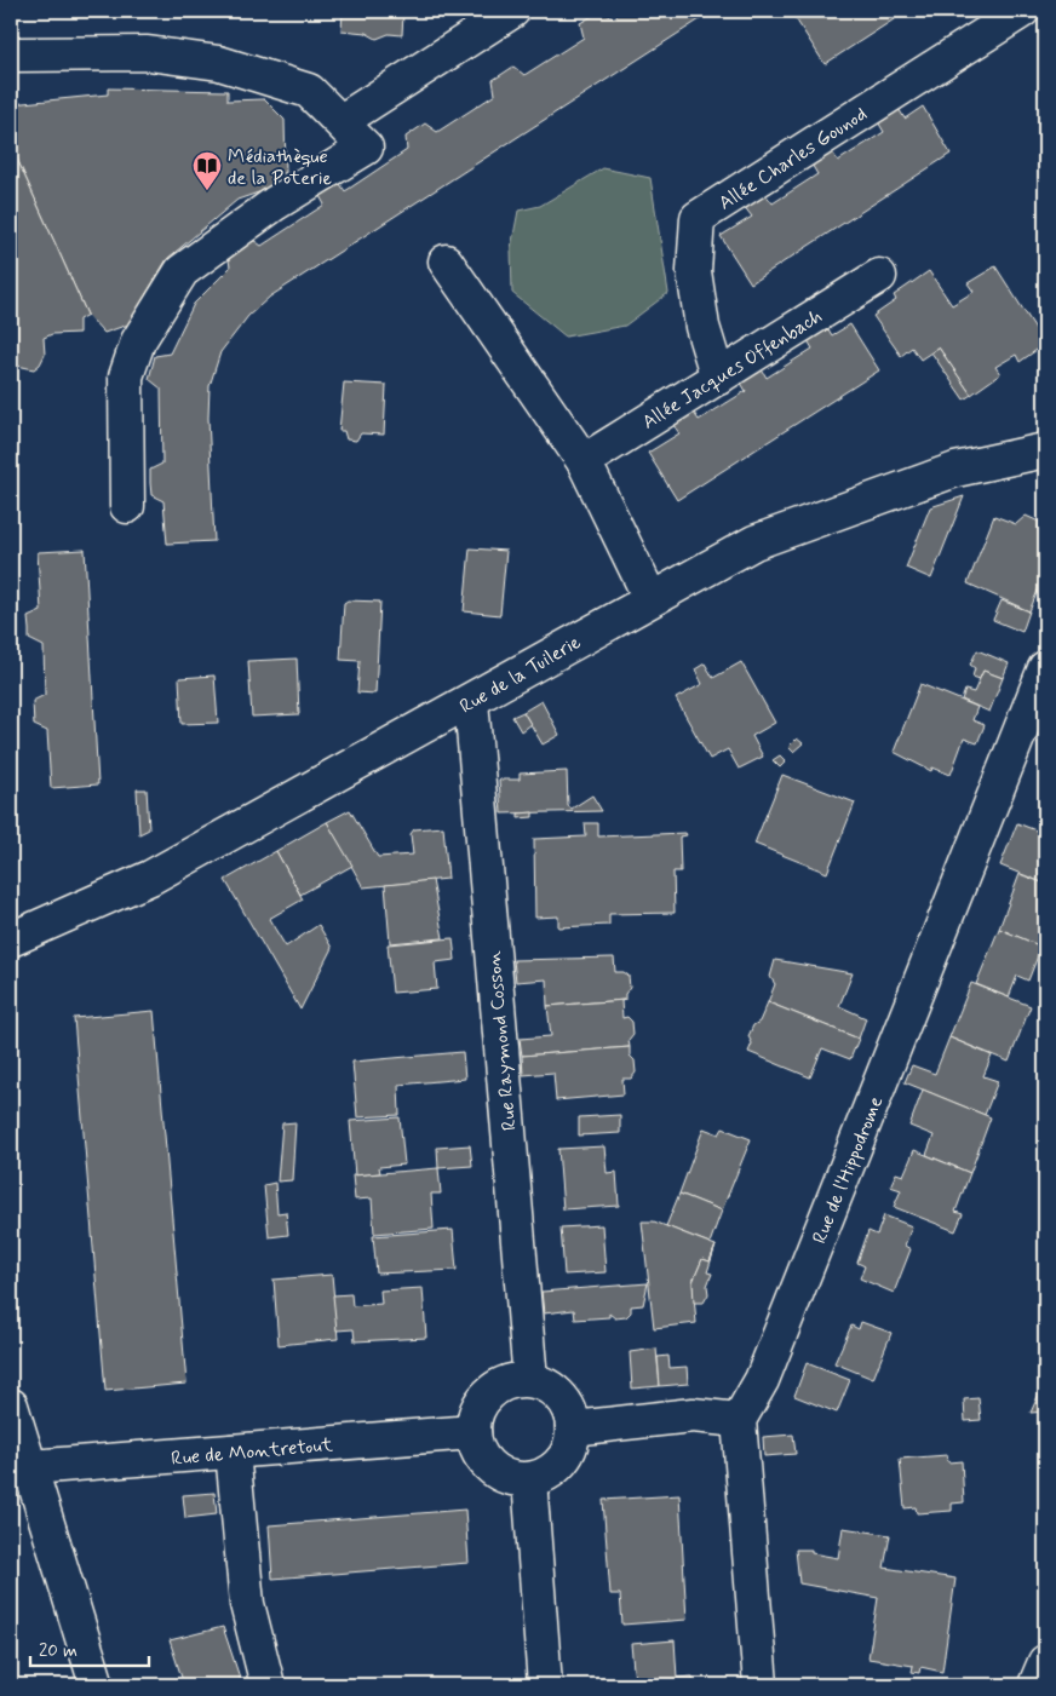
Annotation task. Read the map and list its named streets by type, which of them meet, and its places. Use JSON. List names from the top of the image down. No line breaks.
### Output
{"streets":{"street":["Allée Charles Gounod","Allée Jacques Offenbach","Rue de la Tuilerie","Rue Raymond Cosson","Rue de l'Hippodrome","Rue de Montretout"]},"crossings":[["Allée Charles Gounod","Allée Jacques Offenbach"],["Rue de la Tuilerie","Rue Raymond Cosson"],["Rue Raymond Cosson","Rue de Montretout"]],"places":{"library":["Médiathèque de la Poterie"]},"scale_bar":"20 m"}
